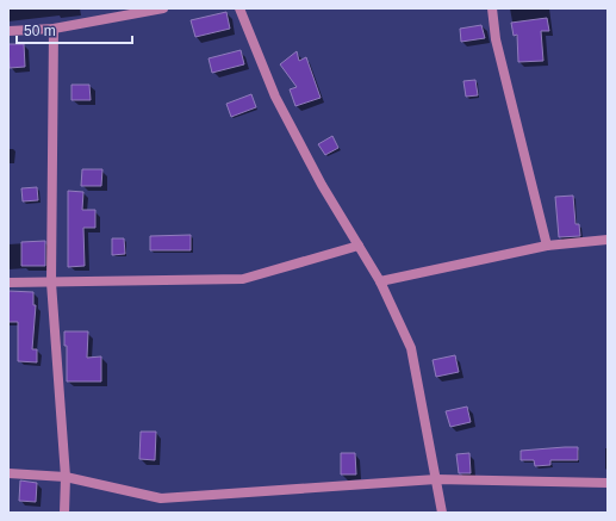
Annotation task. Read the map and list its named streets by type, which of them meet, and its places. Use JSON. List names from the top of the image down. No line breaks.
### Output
{"scale_bar":"50 m"}
